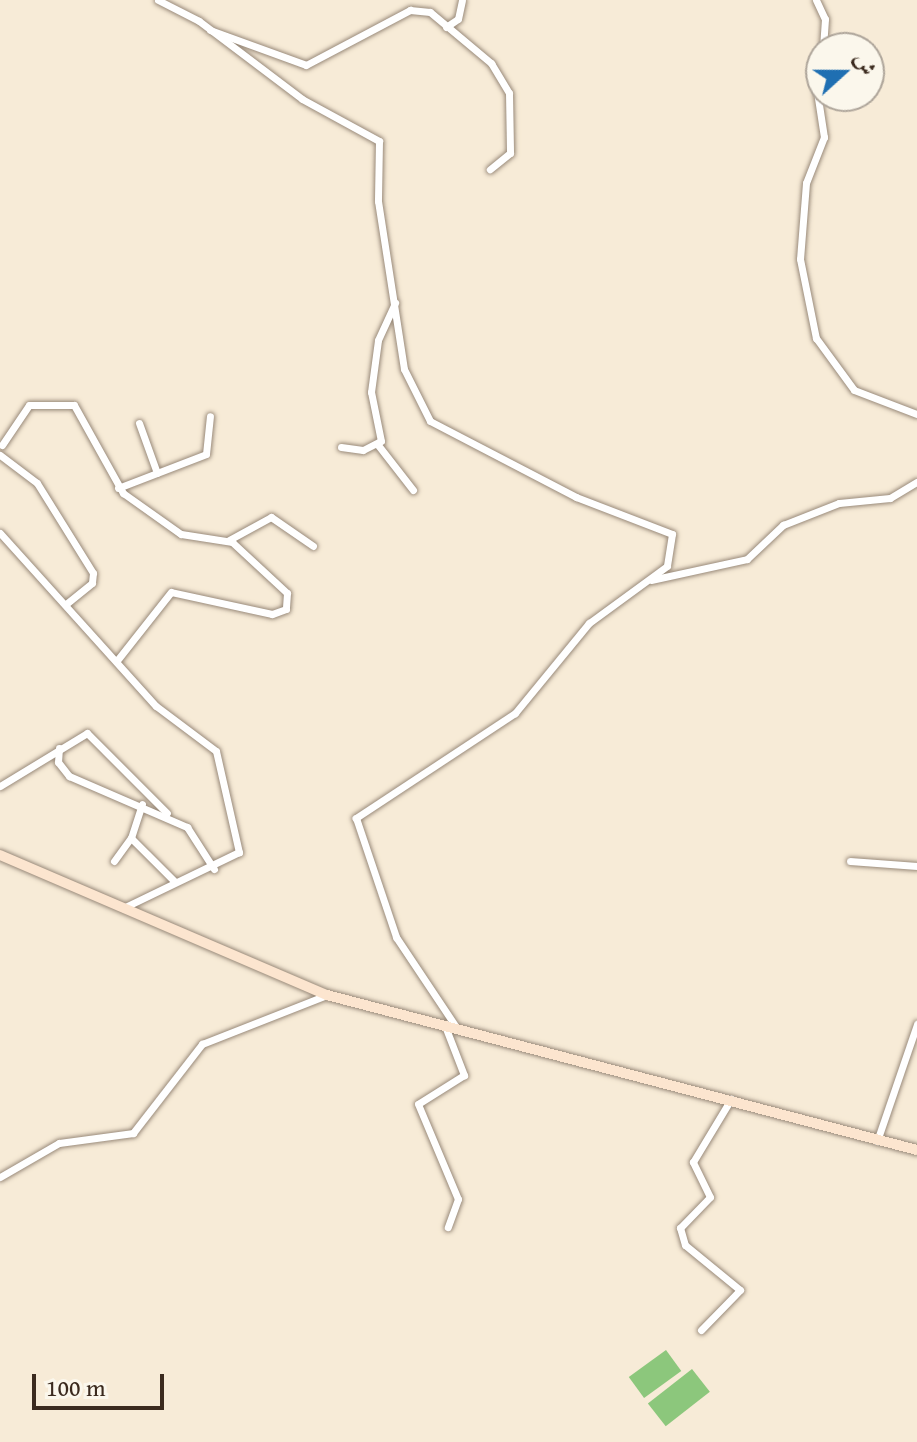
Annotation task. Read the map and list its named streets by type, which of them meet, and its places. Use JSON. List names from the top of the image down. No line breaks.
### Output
{"scale_bar":"100 m","north":"right"}
